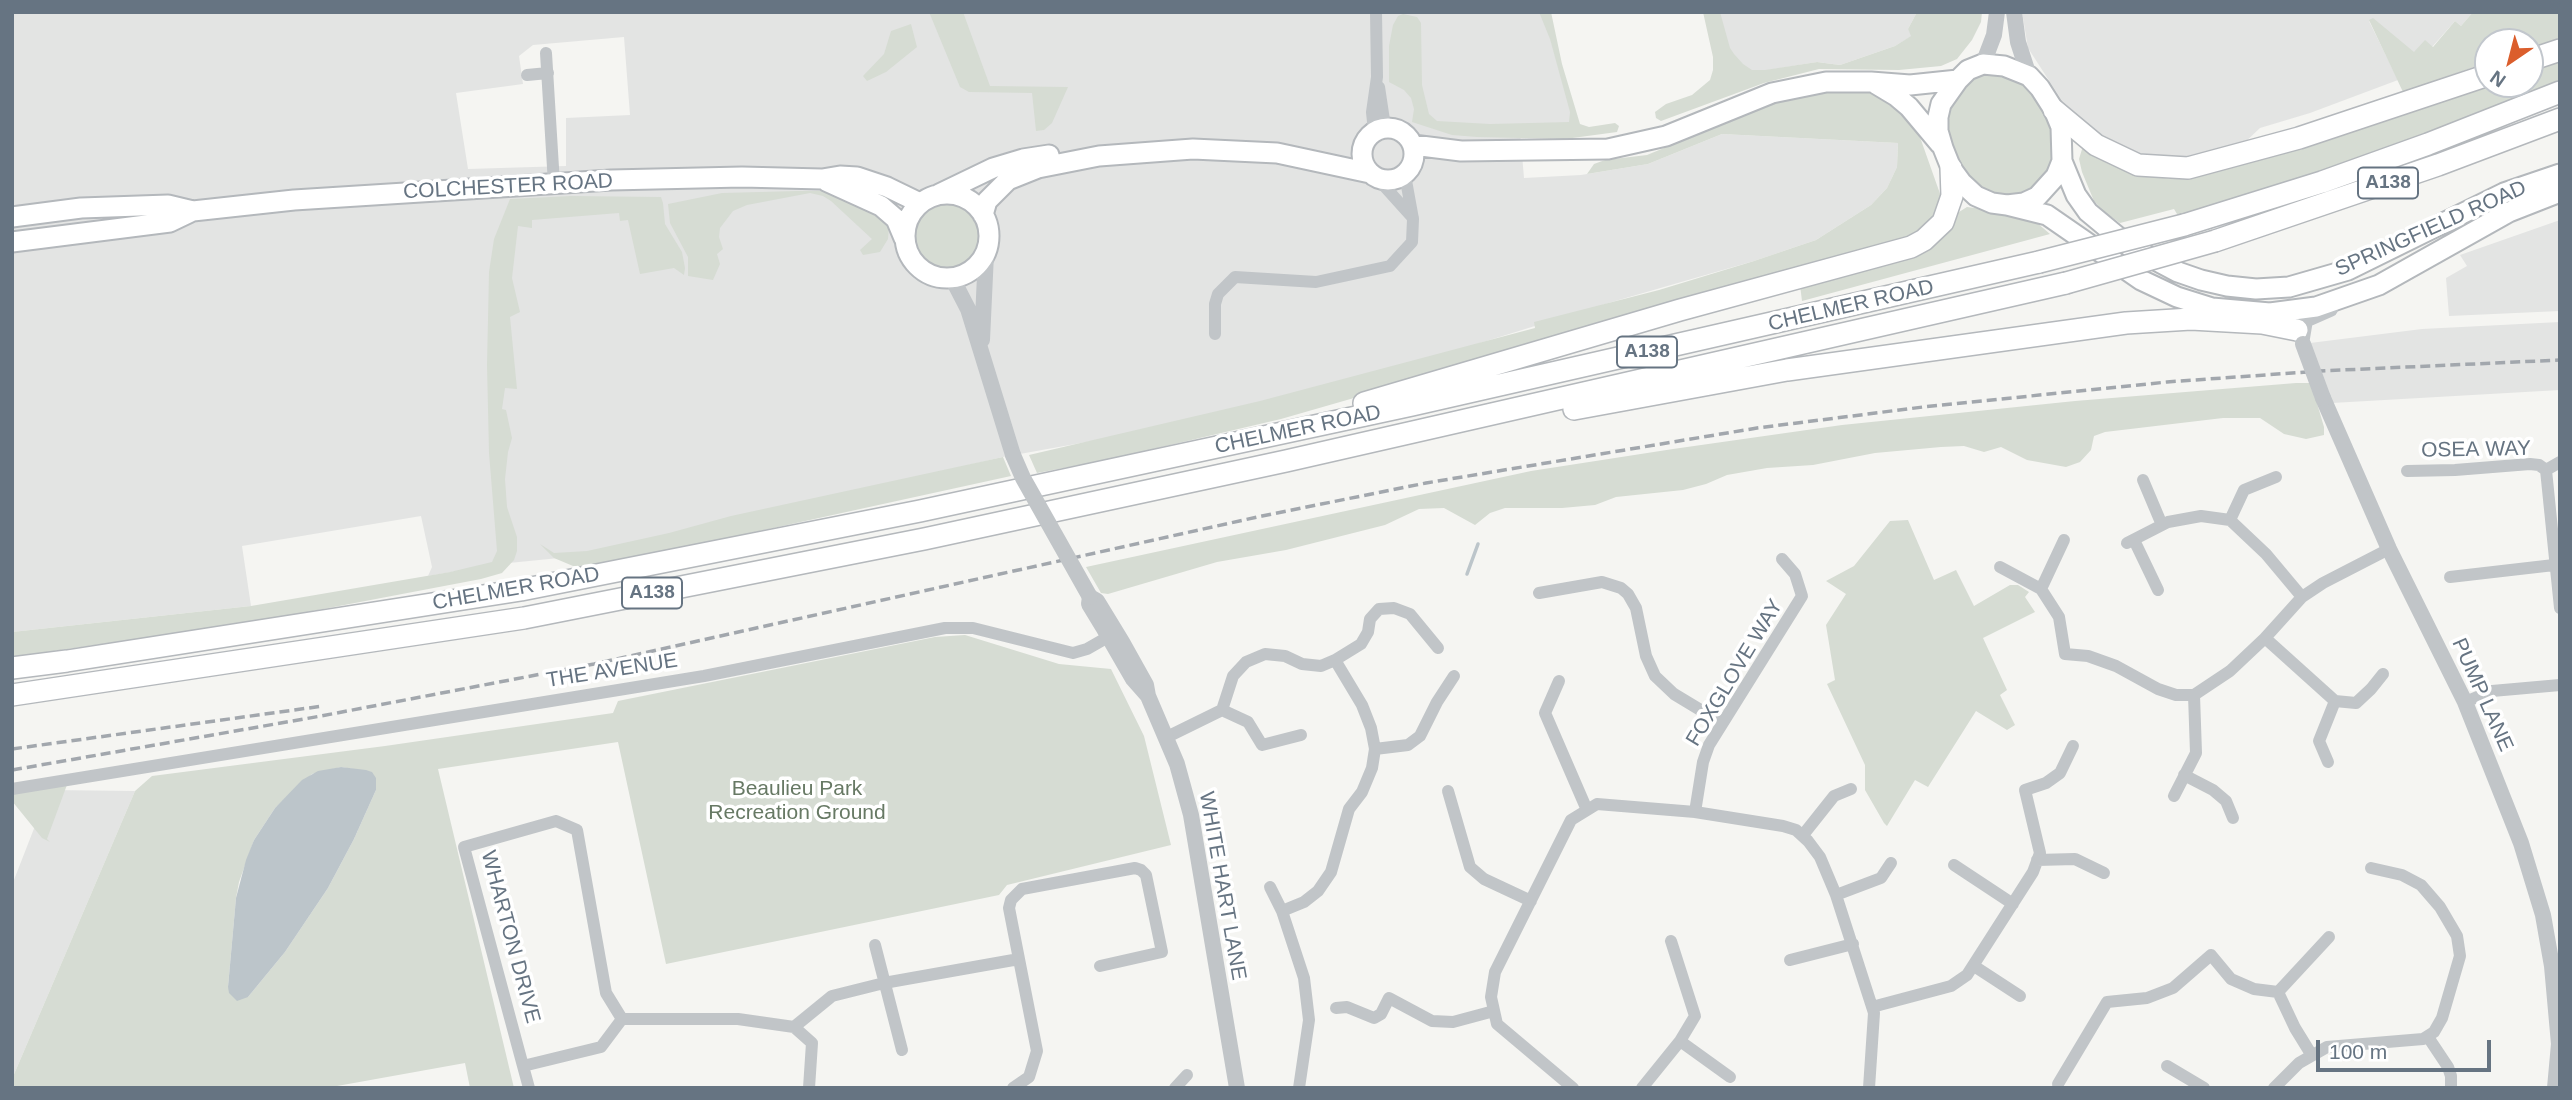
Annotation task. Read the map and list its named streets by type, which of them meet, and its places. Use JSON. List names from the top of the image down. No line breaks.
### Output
{"streets":{"main road":["A138","COLCHESTER ROAD","SPRINGFIELD ROAD","CHELMER ROAD"],"street":["OSEA WAY","THE AVENUE","FOXGLOVE WAY","PUMP LANE","WHITE HART LANE","WHARTON DRIVE"]},"crossings":[["A138","SPRINGFIELD ROAD"],["A138","CHELMER ROAD"],["COLCHESTER ROAD","WHITE HART LANE"],["THE AVENUE","WHITE HART LANE"]],"parks":["Beaulieu Park Recreation Ground"],"scale_bar":"100 m","north":"bottom left"}
